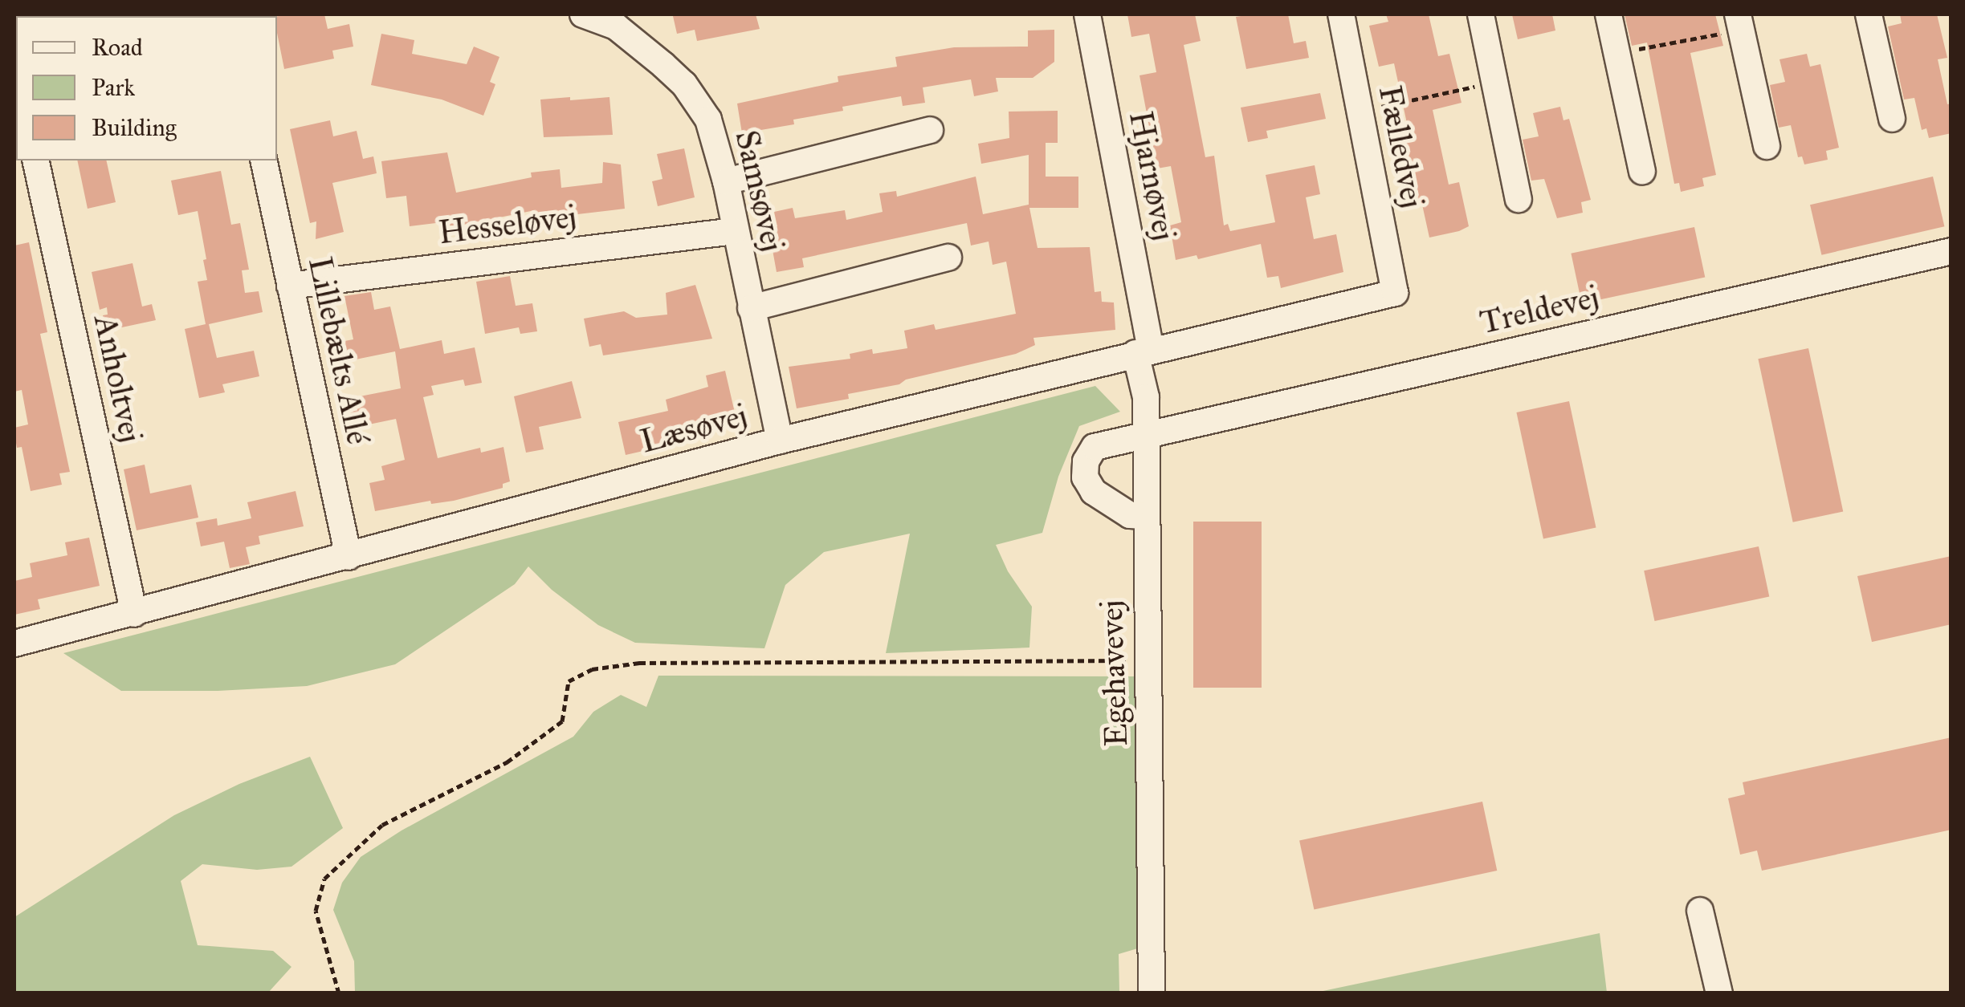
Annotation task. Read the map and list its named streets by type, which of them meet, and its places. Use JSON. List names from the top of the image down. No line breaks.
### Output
{"streets":{"street":["Fælledvej","Hjarnøvej","Samsøvej","Hesseløvej","Treldevej","Lillebælts Allé","Anholtvej","Læsøvej","Egehavevej"]},"crossings":[["Fælledvej","Læsøvej"],["Hjarnøvej","Læsøvej"],["Hjarnøvej","Egehavevej"],["Samsøvej","Hesseløvej"],["Samsøvej","Læsøvej"],["Hesseløvej","Lillebælts Allé"],["Treldevej","Egehavevej"],["Lillebælts Allé","Læsøvej"],["Anholtvej","Læsøvej"],["Læsøvej","Egehavevej"]],"legend":["Road","Park","Building"]}
